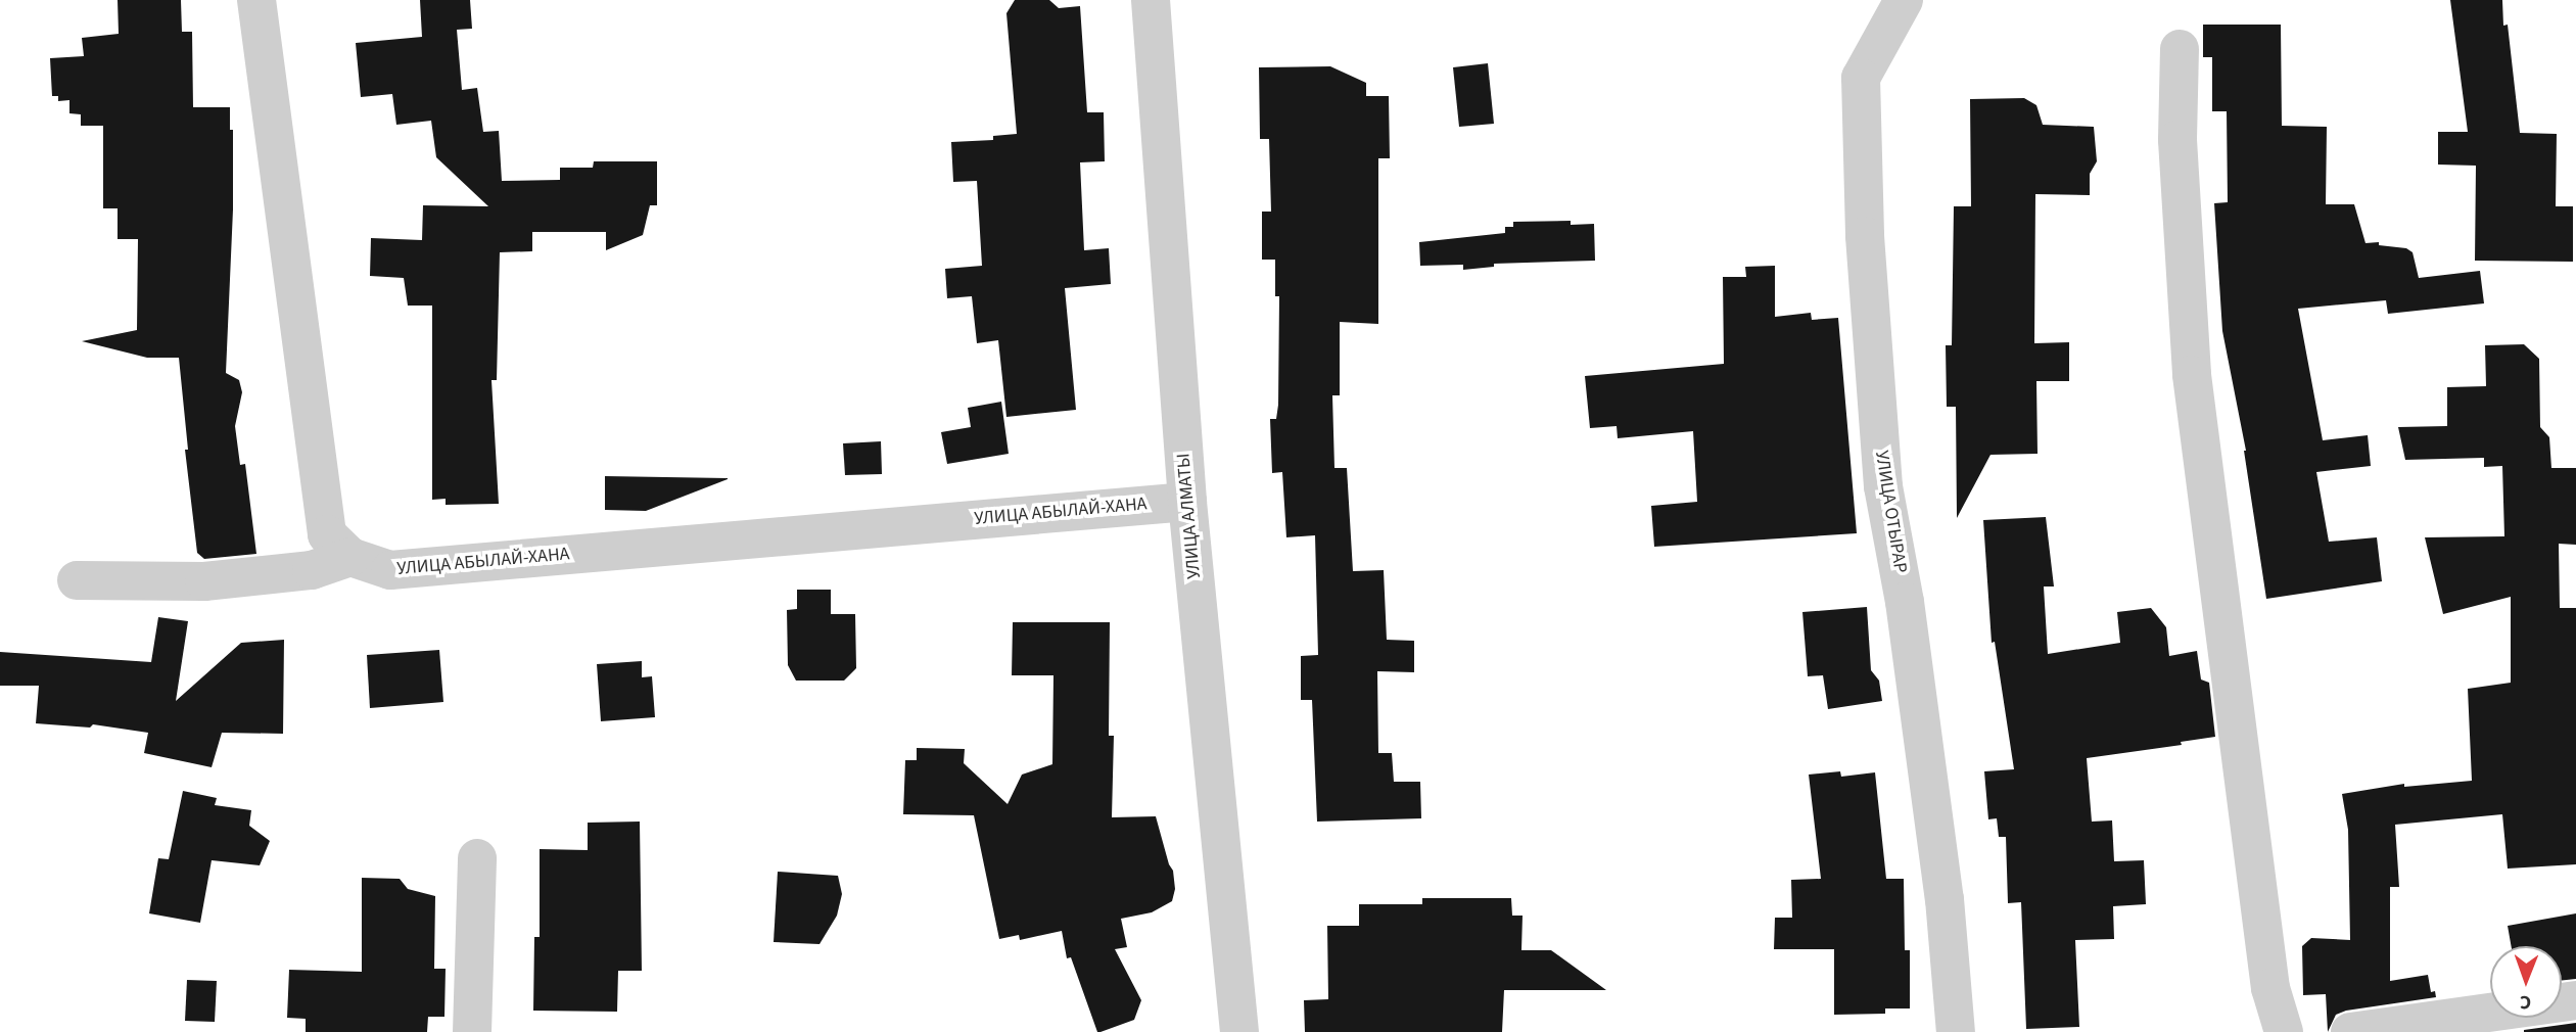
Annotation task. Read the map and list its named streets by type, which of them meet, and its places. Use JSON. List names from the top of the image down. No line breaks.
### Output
{"streets":{"street":["УЛИЦА АБЫЛАЙ-ХАНА","УЛИЦА ОТЫРАР","УЛИЦА АЛМАТЫ"]},"crossings":[["УЛИЦА АБЫЛАЙ-ХАНА","УЛИЦА АЛМАТЫ"]],"north":"bottom"}
